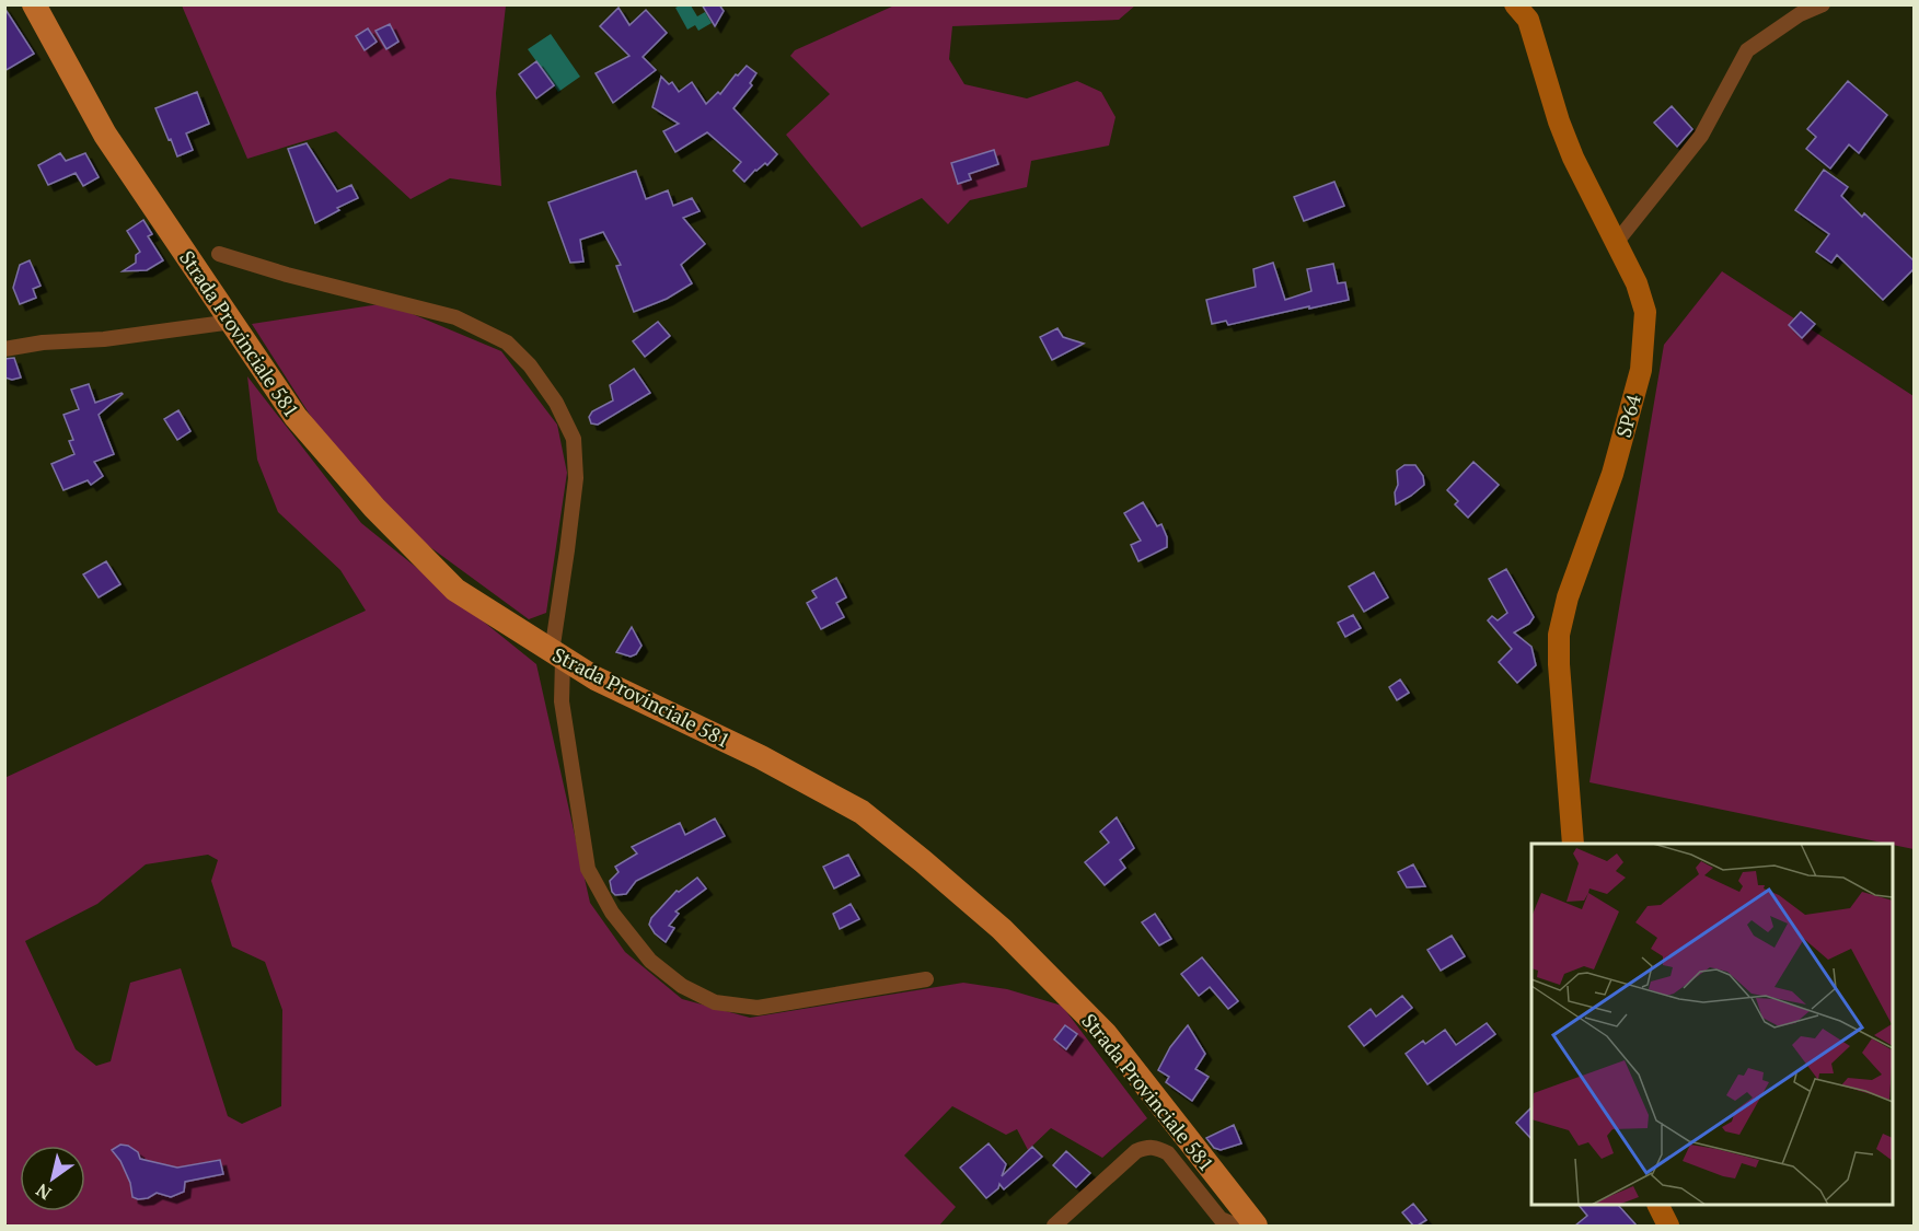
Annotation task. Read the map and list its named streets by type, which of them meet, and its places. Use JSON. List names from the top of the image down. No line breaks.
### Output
{"streets":{"main road":["Strada Provinciale 581"],"street":["SP64"]},"north":"bottom left"}
